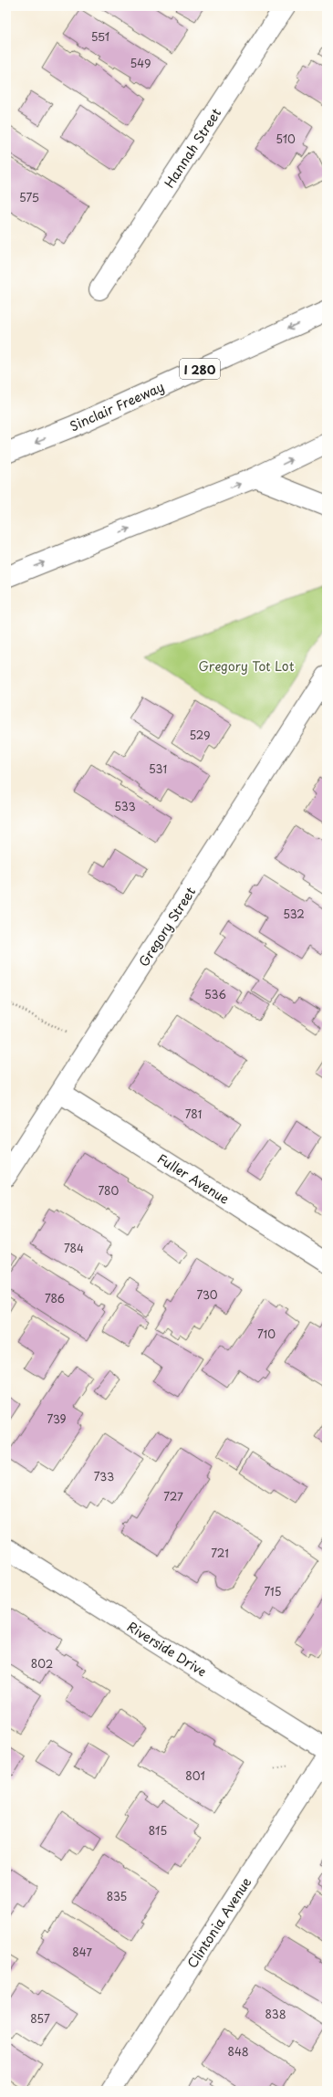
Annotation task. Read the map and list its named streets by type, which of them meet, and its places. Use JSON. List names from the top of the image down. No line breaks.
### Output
{"streets":{"main road":["Hannah Street","I 280","Sinclair Freeway","Gregory Street","Fuller Avenue","Riverside Drive","Clintonia Avenue"]},"crossings":[["Gregory Street","Fuller Avenue"]],"parks":["Gregory Tot Lot"],"house_numbers":["551","549","510","575","529","531","533","532","536","781","780","784","730","786","710","739","733","727","721","715","802","801","815","835","847","838","857","848"]}
